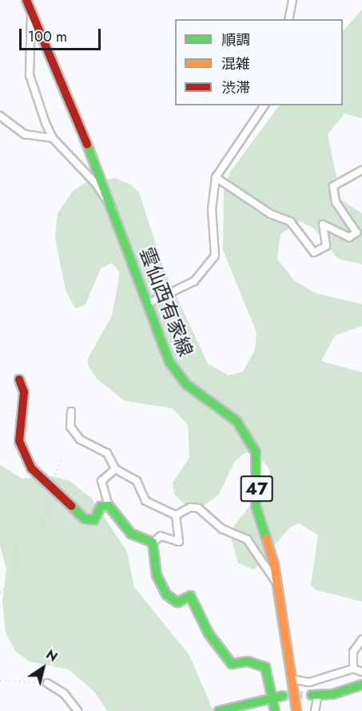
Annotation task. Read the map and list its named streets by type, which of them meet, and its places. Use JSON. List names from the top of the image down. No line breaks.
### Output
{"streets":{"main road":["雲仙西有家線","47"]},"legend":["順調","混雑","渋滞"],"scale_bar":"100 m","north":"top right"}
